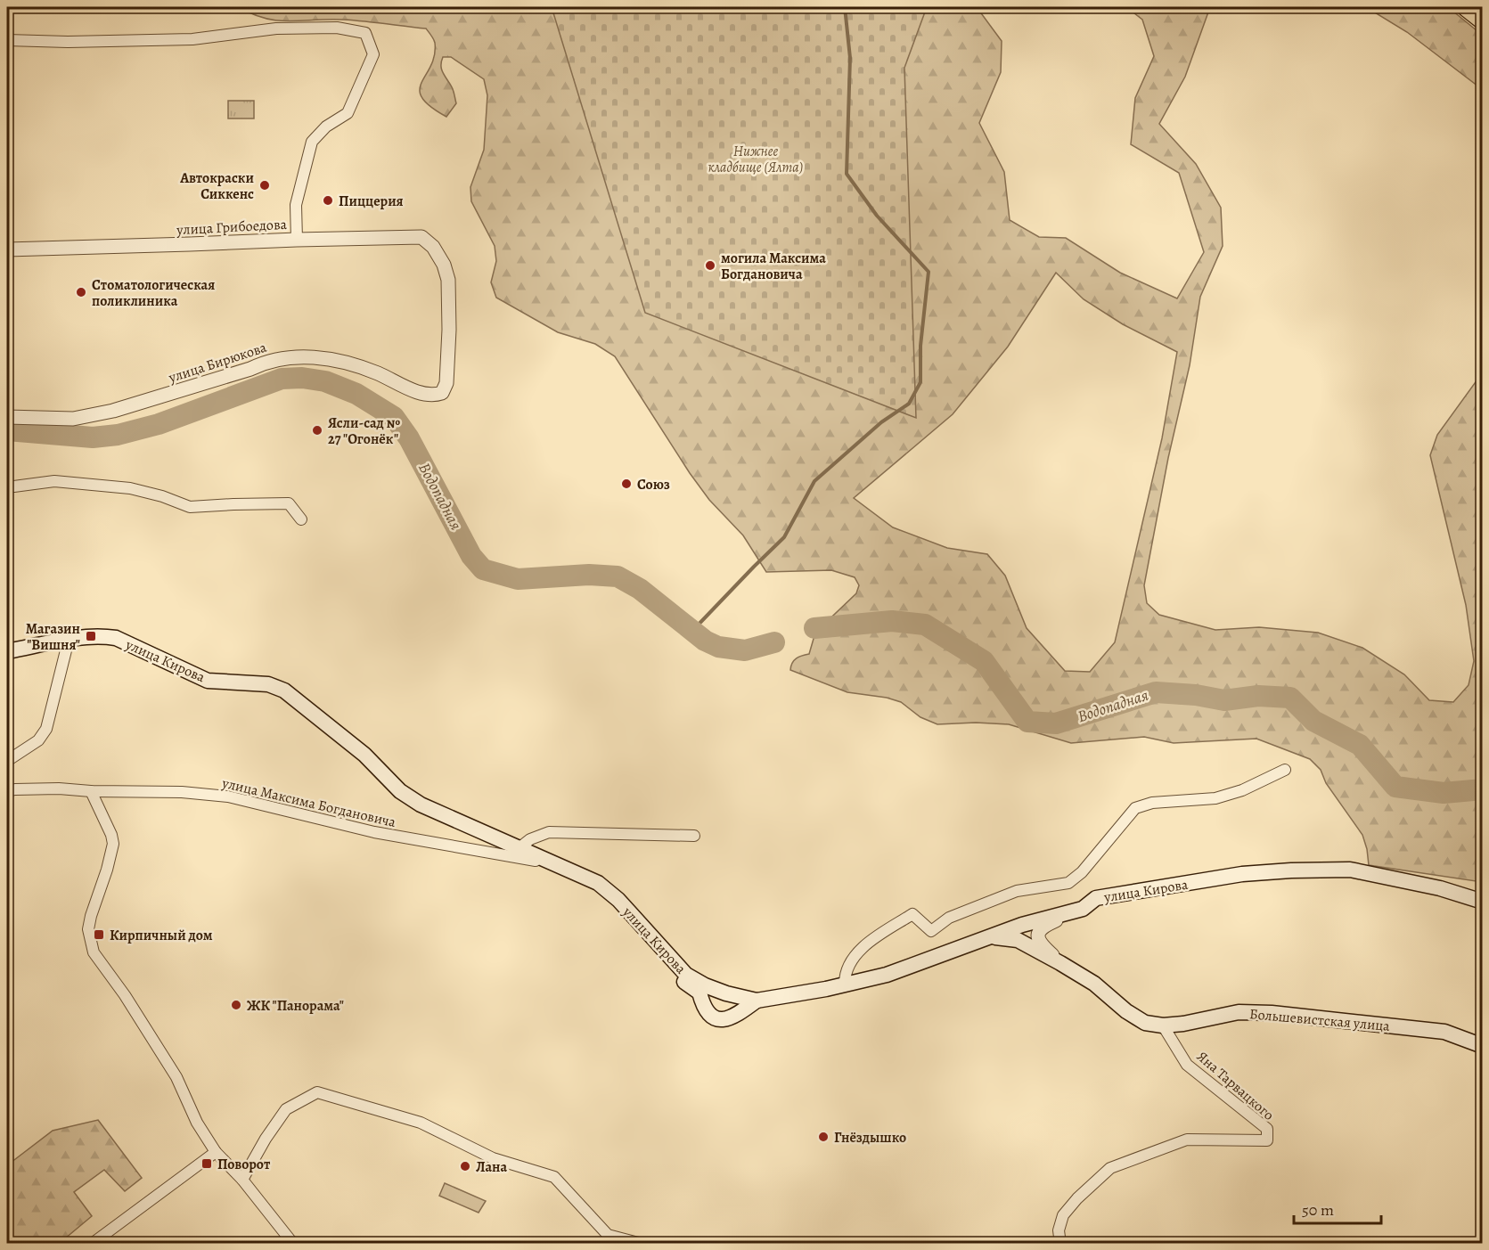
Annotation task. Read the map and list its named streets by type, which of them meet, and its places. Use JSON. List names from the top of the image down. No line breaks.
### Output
{"streets":{"main road":["улица Кирова","Большевистская улица"],"street":["улица Грибоедова","улица Бирюкова","улица Максима Богдановича","Яна Тарвацкого"]},"crossings":[["улица Грибоедова","улица Бирюкова"],["улица Кирова","Большевистская улица"],["Большевистская улица","Яна Тарвацкого"]],"water":["Водопадная"],"parks":["Нижнее кладбище (Ялта)"],"places":{"other":["Автокраски Сиккенс","Пиццерия","могила Максима Богдановича","Стоматологическая поликлиника","Ясли-сад № 27 \"Огонёк\"","Союз","ЖК \"Панорама\"","Гнёздышко","Лана"],"transit":["Магазин \"Вишня\"","Кирпичный дом","Поворот"]},"scale_bar":"50 m"}
